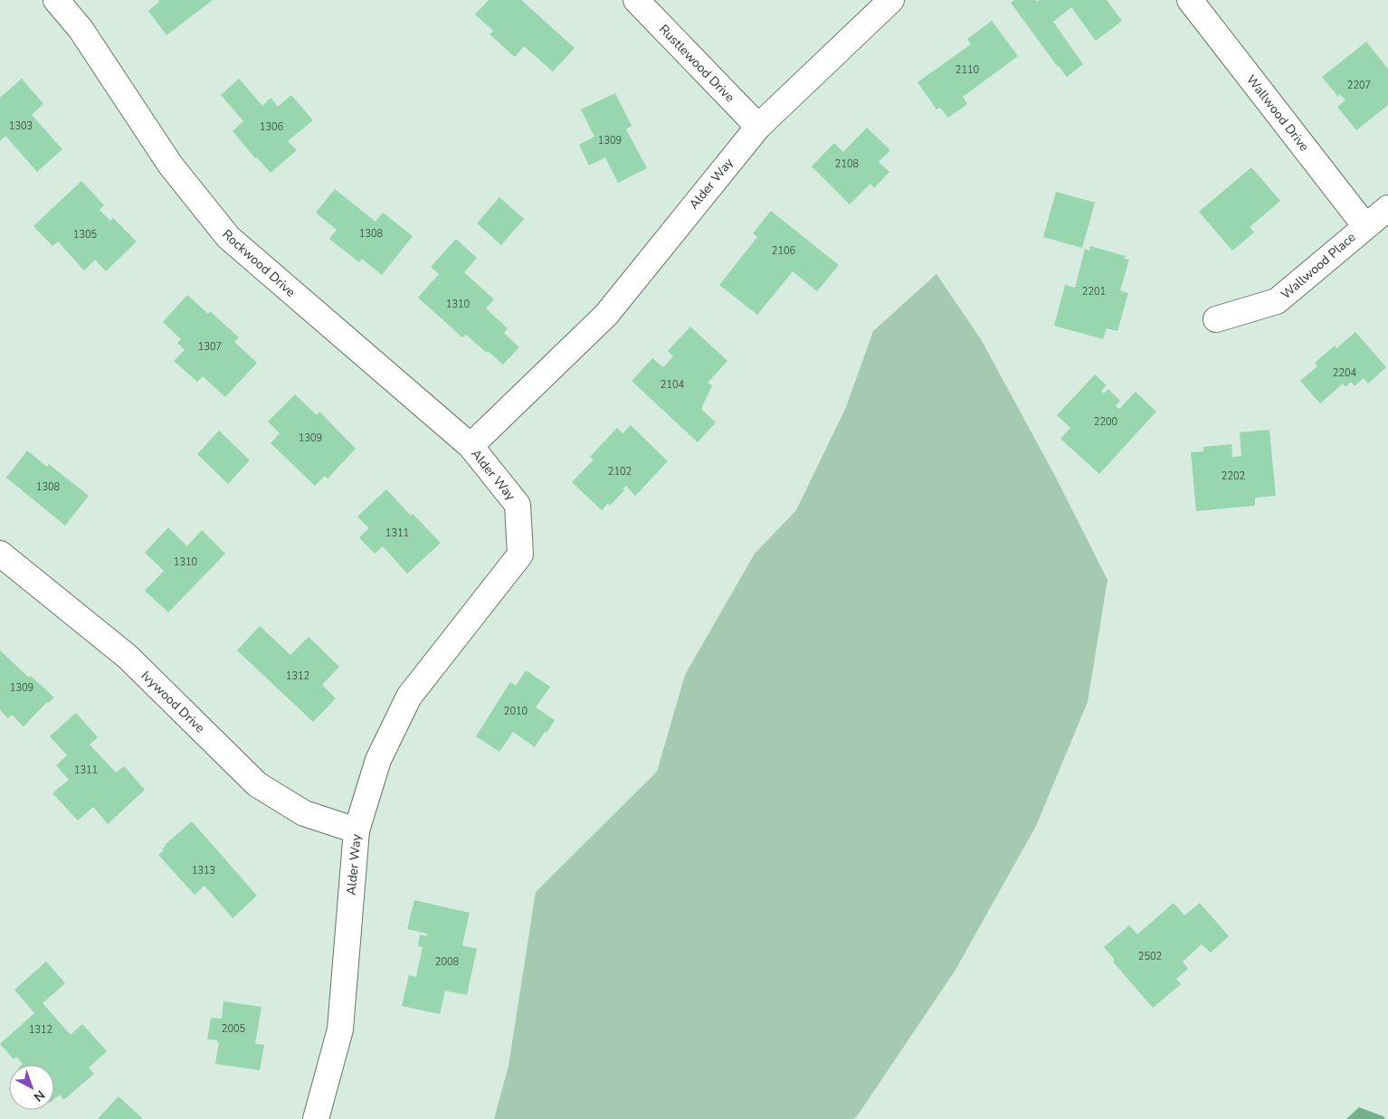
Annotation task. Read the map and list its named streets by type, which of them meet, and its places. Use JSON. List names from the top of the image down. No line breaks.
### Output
{"streets":{"street":["Rustlewood Drive","Wallwood Drive","Alder Way","Rockwood Drive","Wallwood Place","Ivywood Drive"]},"crossings":[["Rustlewood Drive","Alder Way"],["Wallwood Drive","Wallwood Place"],["Alder Way","Rockwood Drive"],["Alder Way","Ivywood Drive"]],"house_numbers":["2110","2207","1303","1306","1309","2108","1308","1305","2106","2201","1310","1307","2204","2104","2200","1309","2102","2202","1308","1311","1310","1312","1309","2010","1311","1313","2502","2008","2005","1312"],"north":"bottom right"}
